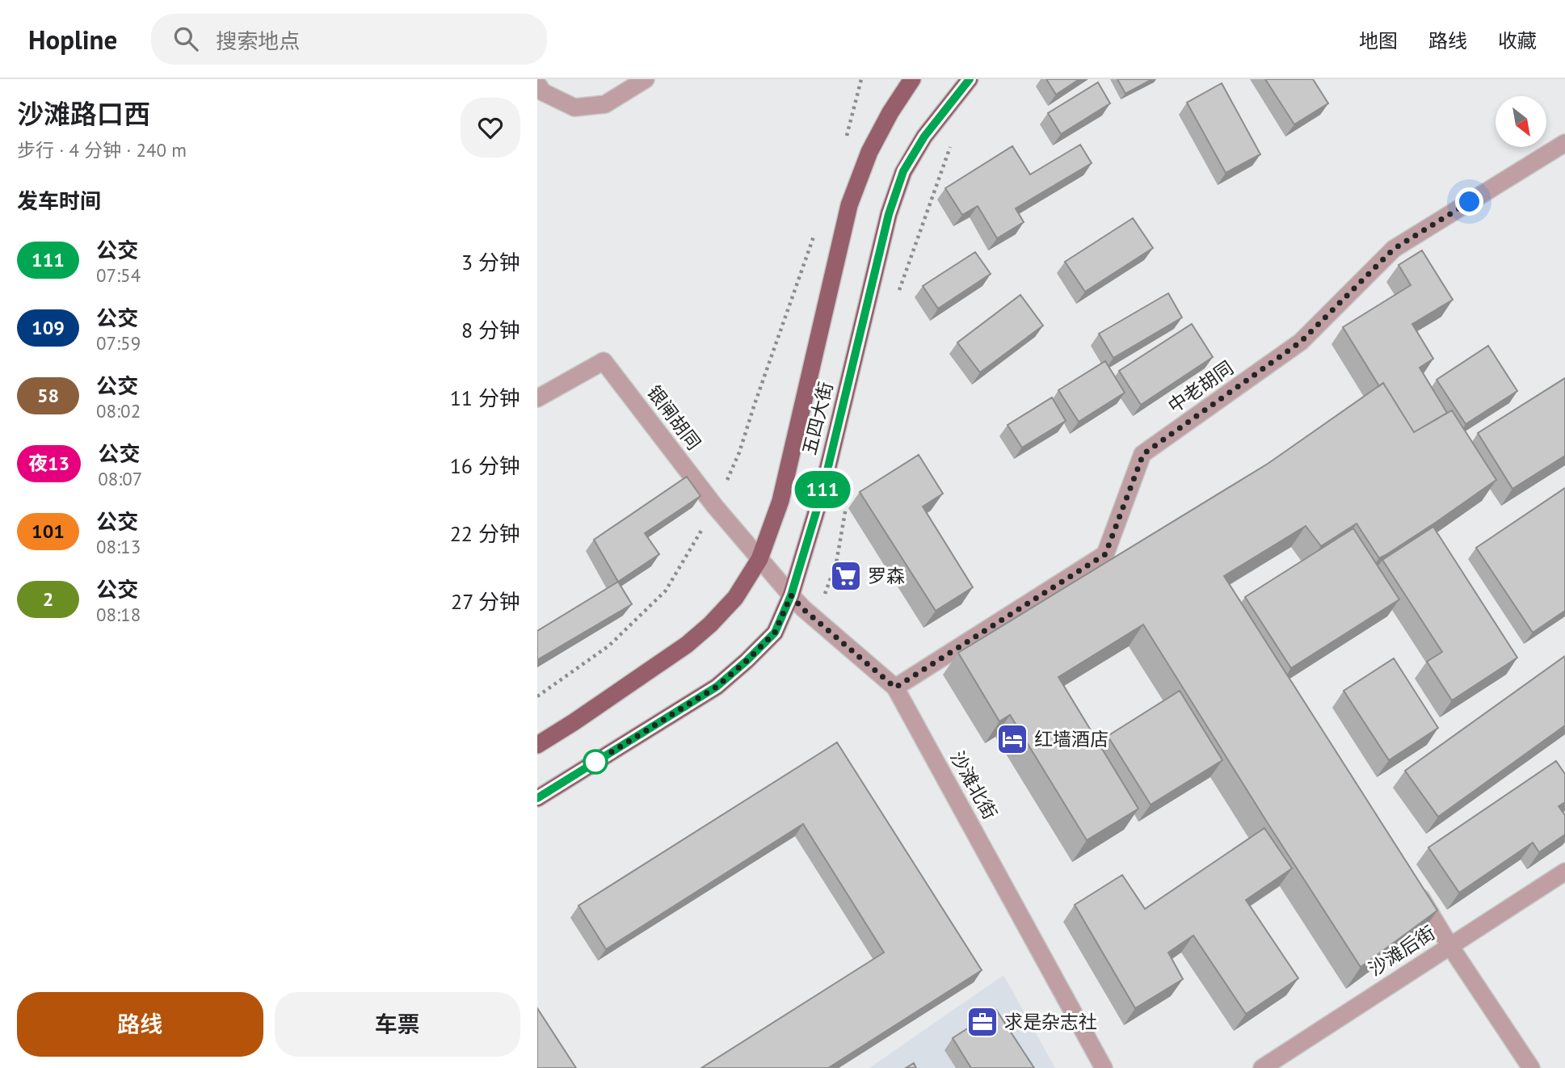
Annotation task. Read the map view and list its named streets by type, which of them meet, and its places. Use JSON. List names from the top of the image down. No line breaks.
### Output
{"streets":{"main road":["五四大街"],"street":["中老胡同","银闸胡同","沙滩北街","沙滩后街"]},"crossings":[["中老胡同","沙滩北街"],["银闸胡同","五四大街"],["银闸胡同","沙滩北街"],["五四大街","沙滩北街"]],"places":{"supermarket":["罗森"],"hotel":["红墙酒店"],"office":["求是杂志社"]},"lines":["bus line 111"],"north":"bottom right","page":{"header":"Hopline","search":"搜索地点","nav":["地图","路线","收藏"],"heading":[["沙滩路口西","步行 · 4 分钟 · 240 m"],"发车时间"],"on_map":"111","list":[{"mark":"111","name":"公交","note":"07:54","value":"3 分钟"},{"mark":"109","name":"公交","note":"07:59","value":"8 分钟"},{"mark":"58","name":"公交","note":"08:02","value":"11 分钟"},{"mark":"夜13","name":"公交","note":"08:07","value":"16 分钟"},{"mark":"101","name":"公交","note":"08:13","value":"22 分钟"},{"mark":"2","name":"公交","note":"08:18","value":"27 分钟"}],"buttons":["路线","车票"]}}
